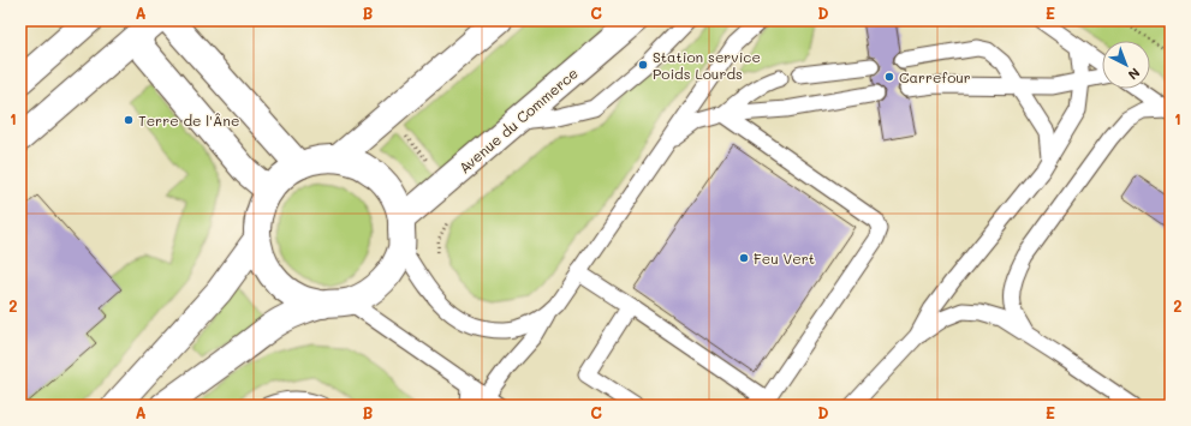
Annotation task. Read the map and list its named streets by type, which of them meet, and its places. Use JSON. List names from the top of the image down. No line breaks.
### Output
{"streets":{"main road":["Avenue du Commerce"]},"places":["Station service Poids Lourds","Carrefour","Terre de l'Âne","Feu Vert"],"north":"bottom right","grid":{"columns":["A","B","C","D","E"],"rows":["1","2"]}}
